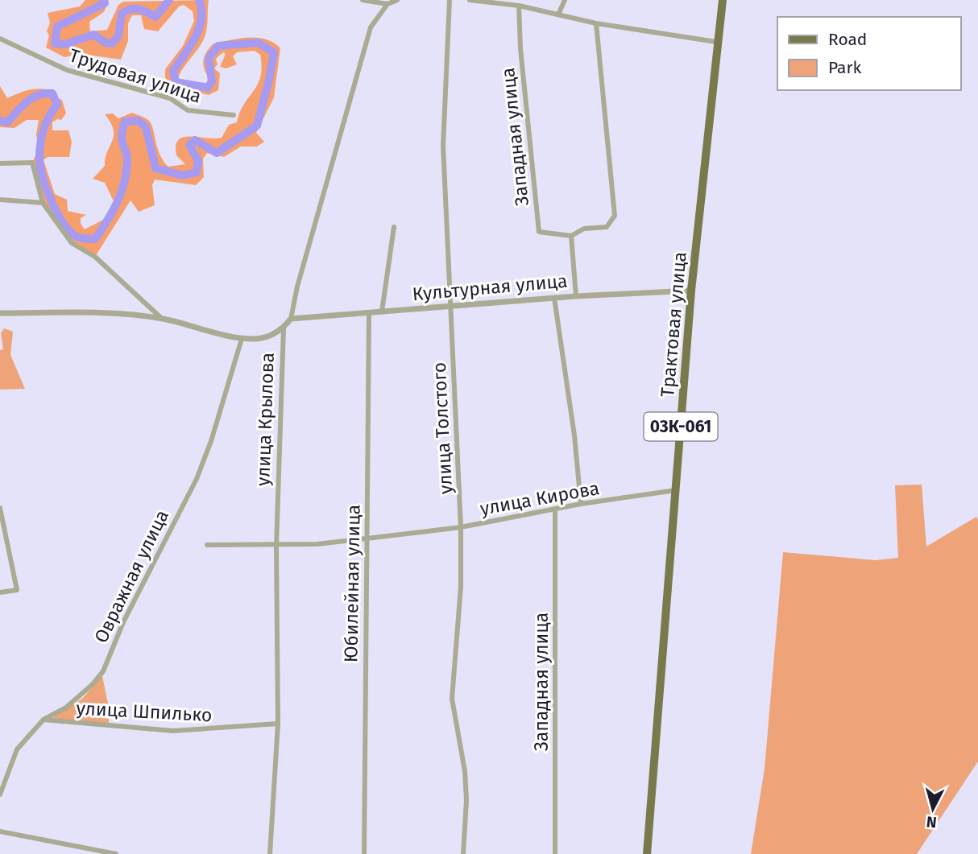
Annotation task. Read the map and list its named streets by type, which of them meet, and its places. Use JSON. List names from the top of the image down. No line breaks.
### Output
{"streets":{"main road":["Трактовая улица","03К-061"],"street":["Трудовая улица","Западная улица","Культурная улица","улица Крылова","улица Толстого","улица Кирова","Овражная улица","Юбилейная улица","улица Шпилько"]},"crossings":[["Западная улица","улица Кирова"],["Культурная улица","Трактовая улица"],["Культурная улица","улица Крылова"],["Культурная улица","улица Толстого"],["Культурная улица","Юбилейная улица"],["Трактовая улица","улица Кирова"],["улица Крылова","улица Кирова"],["улица Крылова","улица Шпилько"],["улица Толстого","улица Кирова"],["улица Кирова","Юбилейная улица"],["Овражная улица","улица Шпилько"]],"legend":["Road","Park"],"north":"bottom"}
